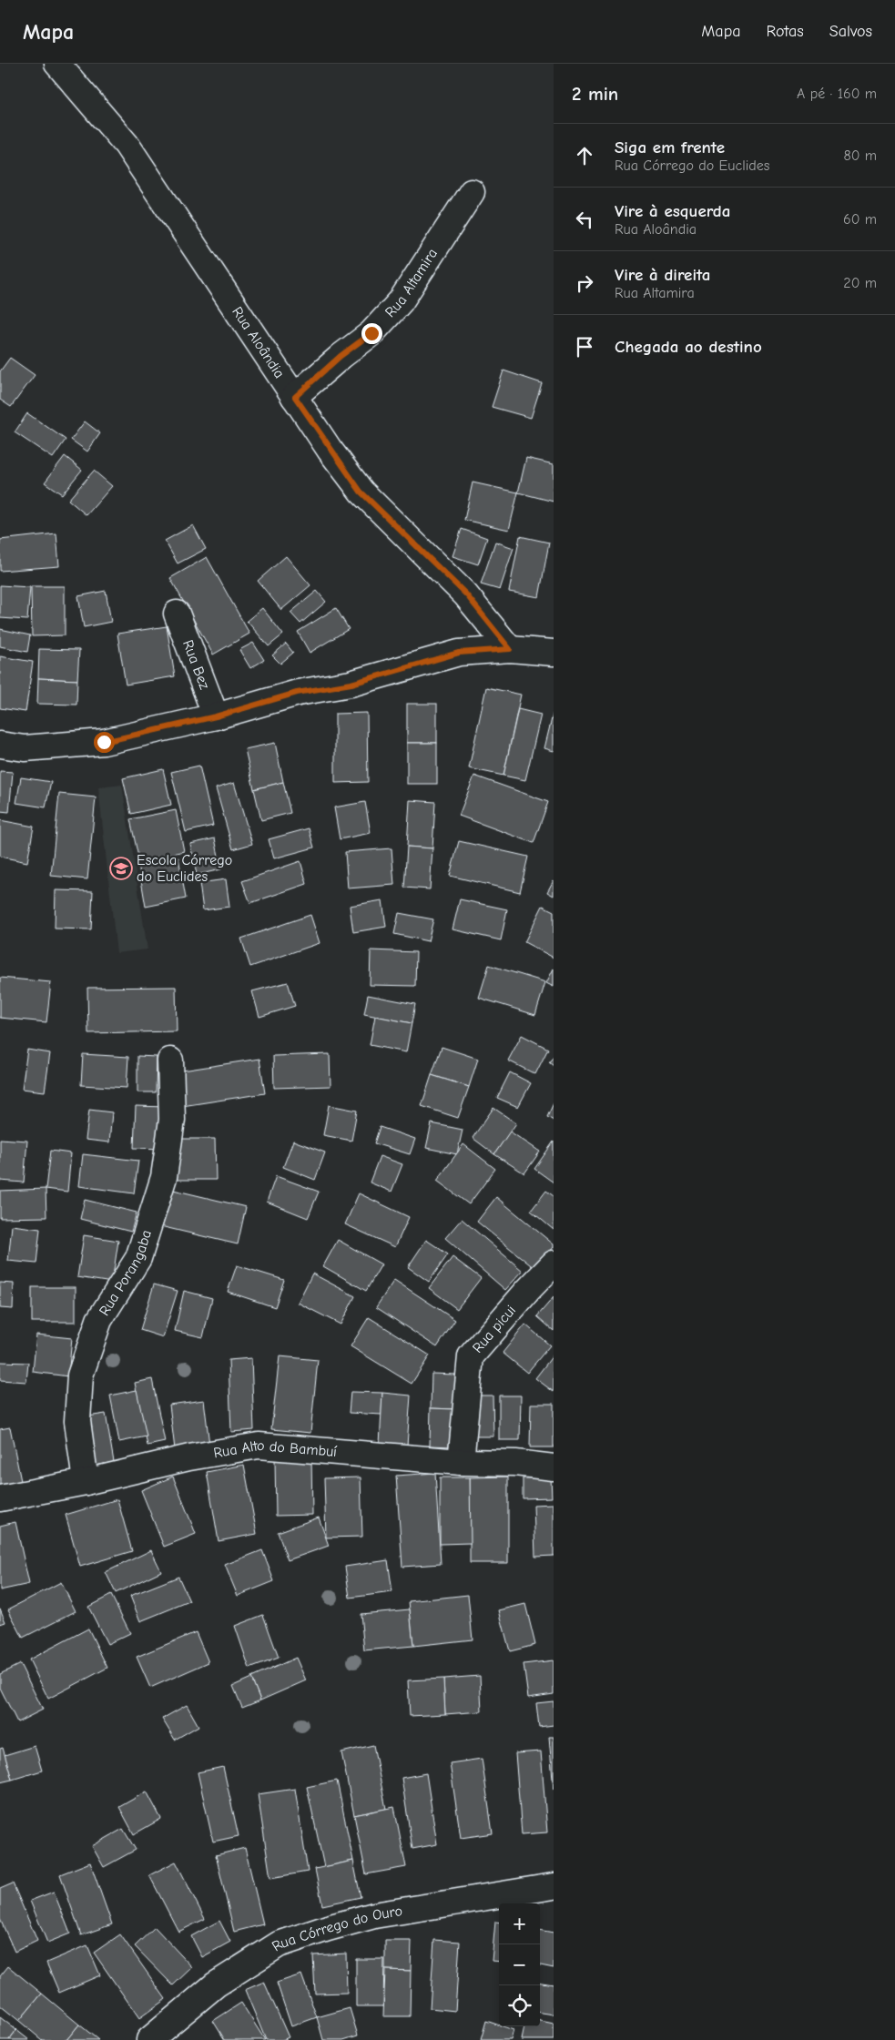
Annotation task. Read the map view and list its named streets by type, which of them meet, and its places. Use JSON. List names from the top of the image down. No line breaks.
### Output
{"streets":{"street":["Rua Altamira","Rua Aloândia","Rua Bez","Rua Porangaba","Rua picui","Rua Alto do Bambuí","Rua Córrego do Ouro"]},"crossings":[["Rua Altamira","Rua Aloândia"],["Rua Porangaba","Rua Alto do Bambuí"],["Rua picui","Rua Alto do Bambuí"]],"places":{"school or university":["Escola Córrego do Euclides"]},"page":{"header":"Mapa","nav":["Mapa","Rotas","Salvos"],"heading":["2 min","A pé · 160 m"],"list":[["Siga em frente","Rua Córrego do Euclides","80 m"],["Vire à esquerda","Rua Aloândia","60 m"],["Vire à direita","Rua Altamira","20 m"],"Chegada ao destino"],"map_buttons":["+","−"]}}
